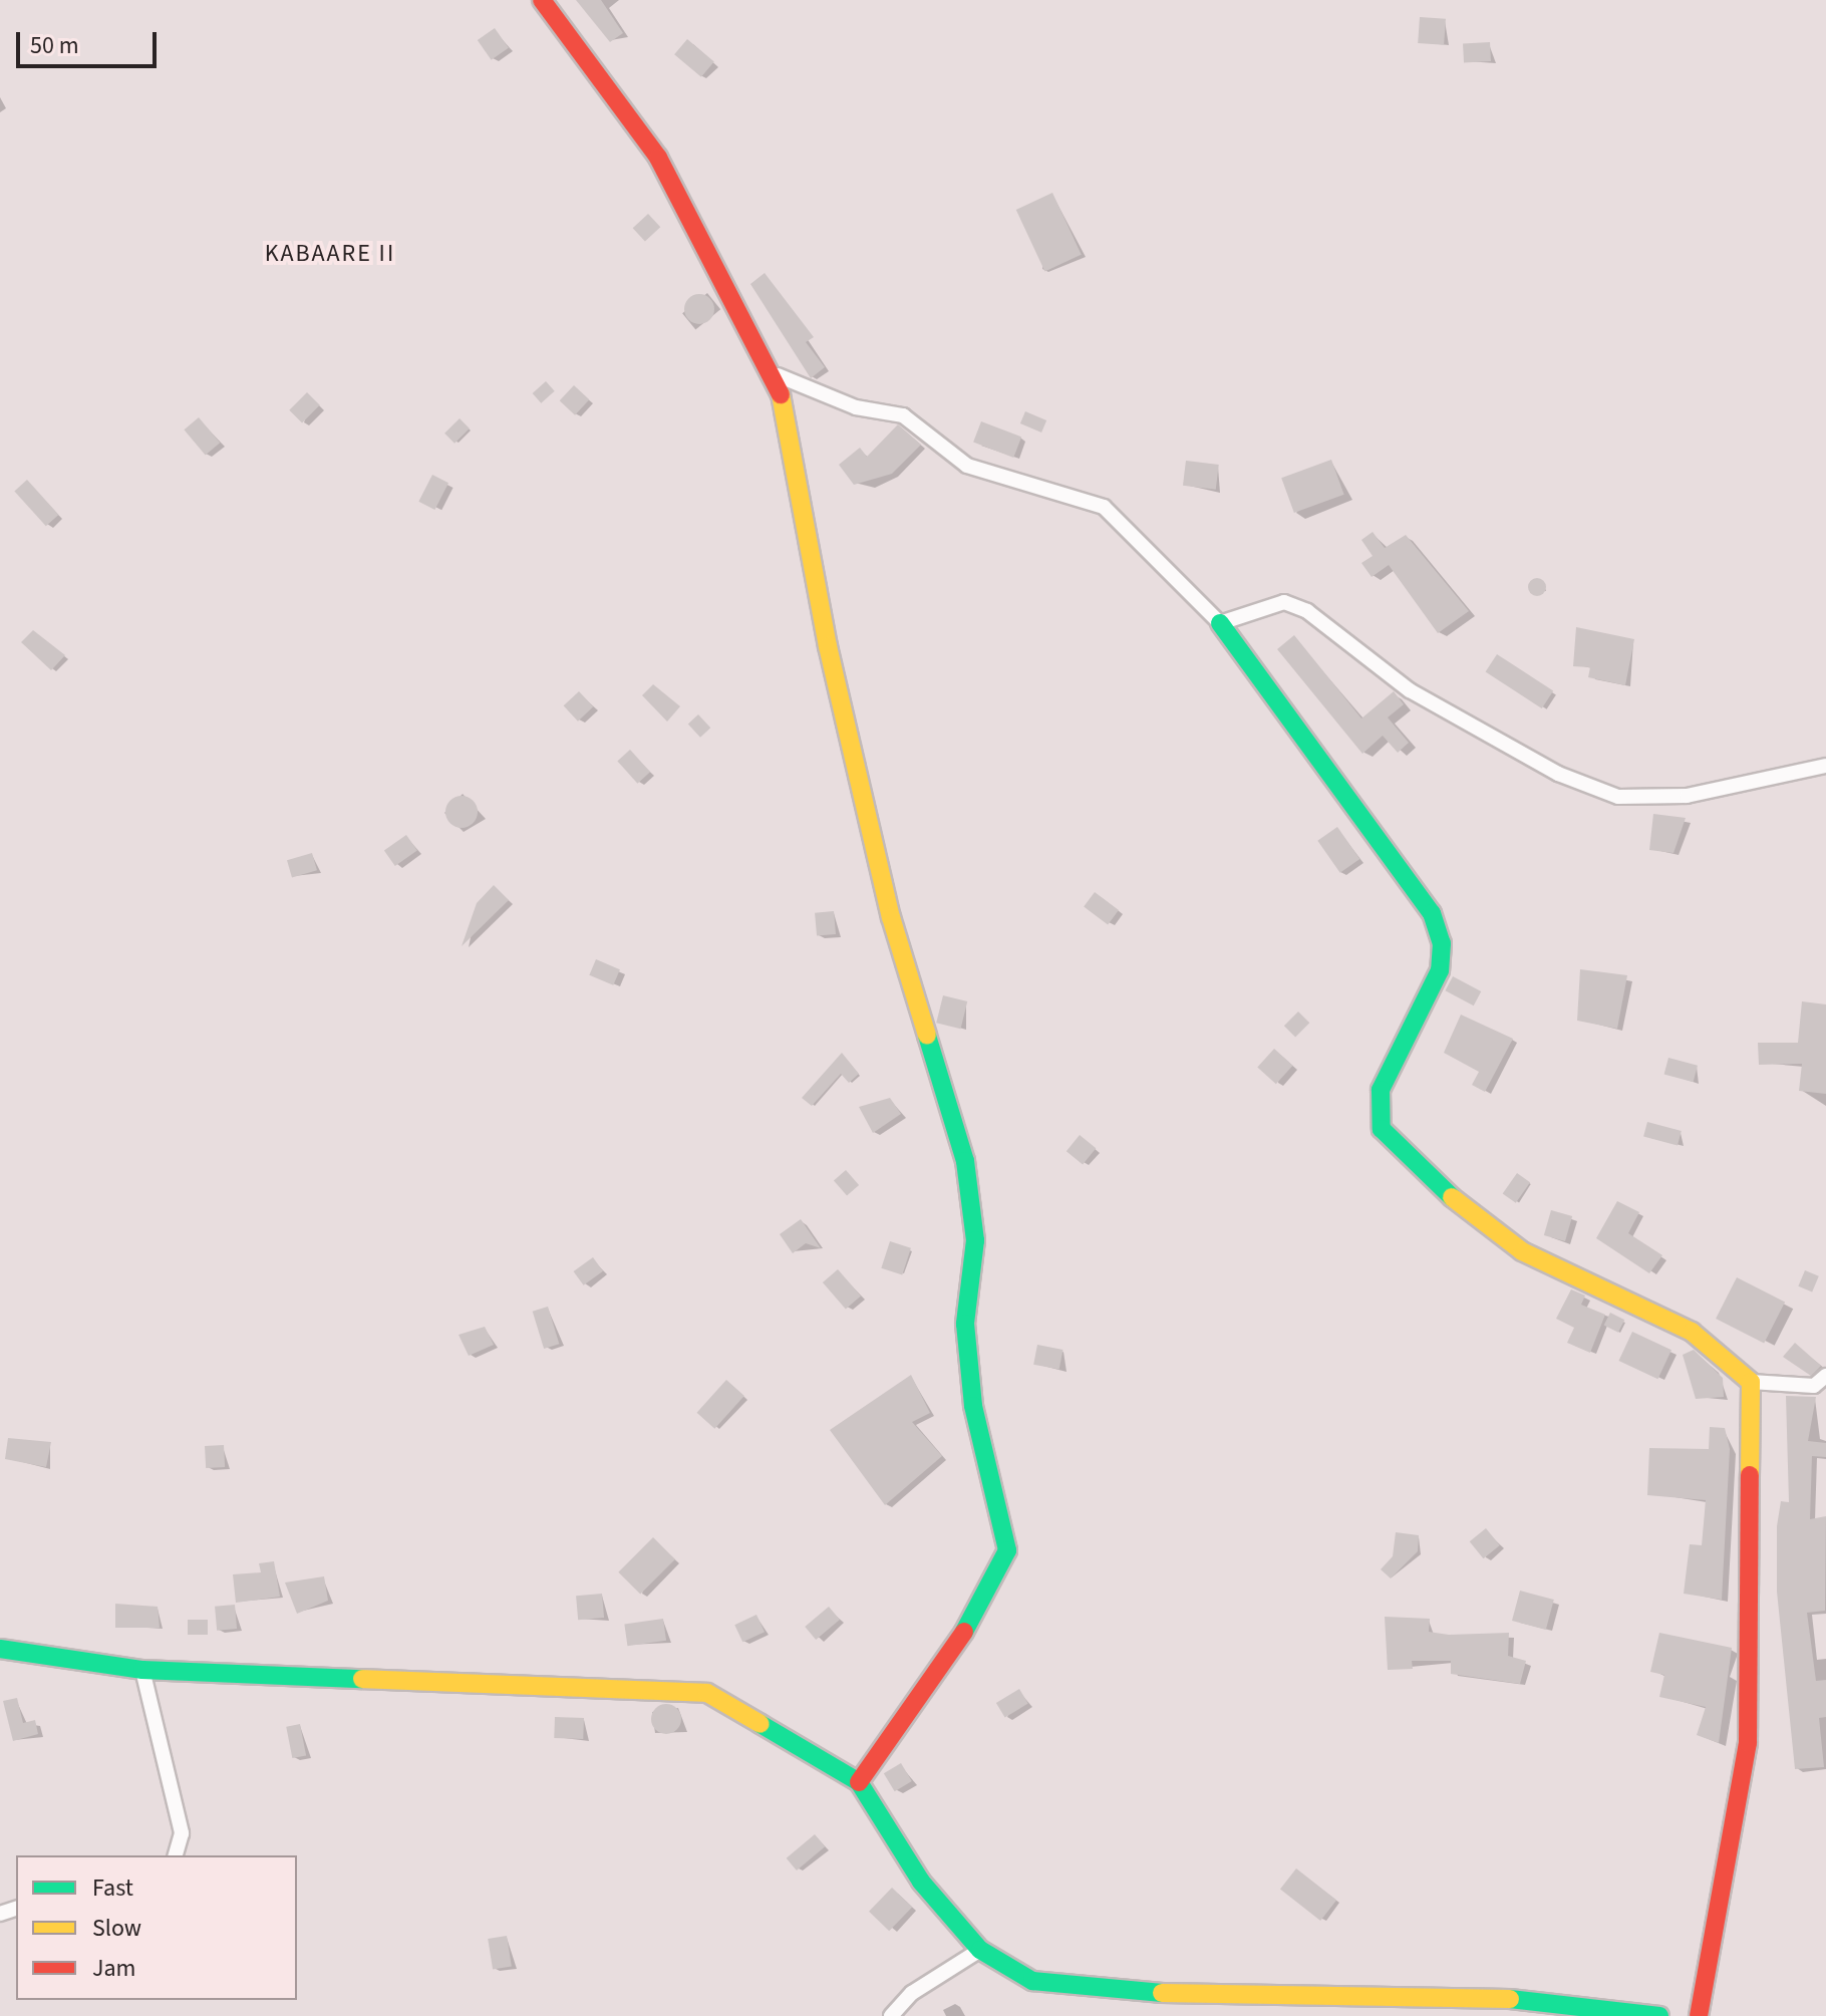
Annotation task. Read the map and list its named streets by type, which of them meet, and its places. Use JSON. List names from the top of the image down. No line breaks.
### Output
{"districts":["KABAARE II"],"legend":["Fast","Slow","Jam"],"scale_bar":"50 m"}
